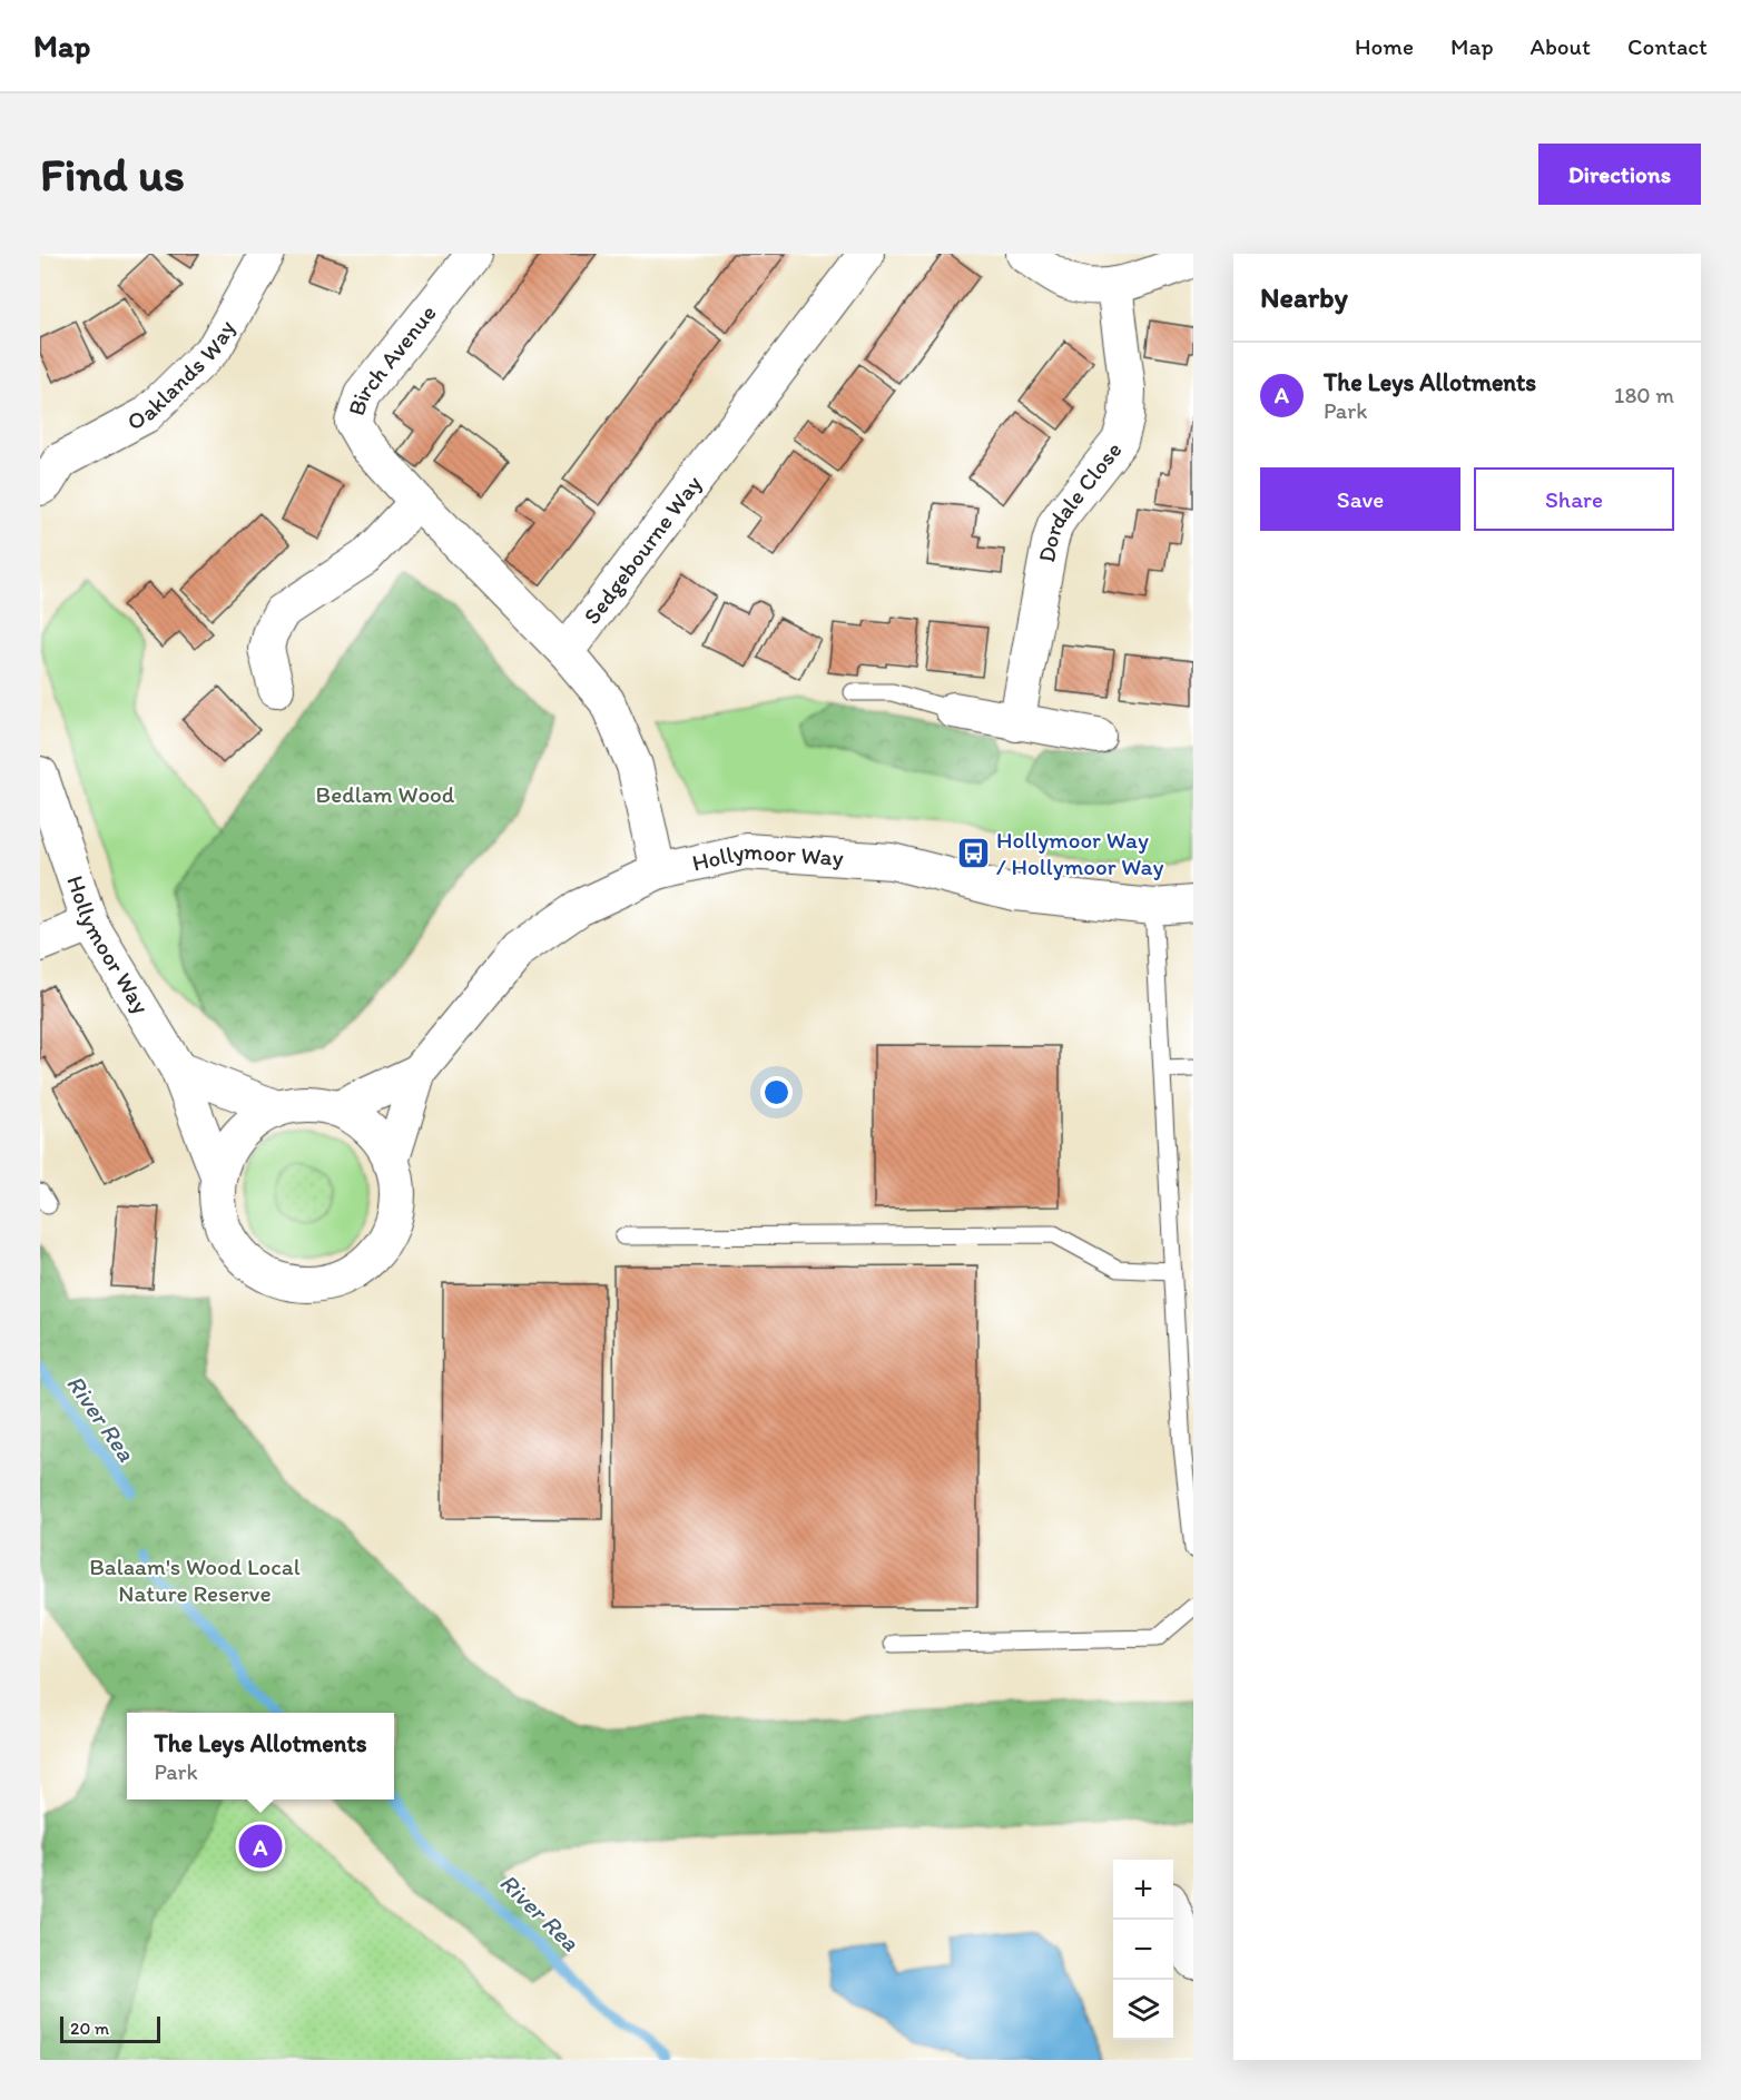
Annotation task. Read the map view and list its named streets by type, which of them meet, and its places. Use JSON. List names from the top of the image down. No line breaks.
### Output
{"streets":{"street":["Birch Avenue","Oaklands Way","Dordale Close","Sedgebourne Way","Hollymoor Way"]},"crossings":[["Birch Avenue","Sedgebourne Way"]],"water":["River Rea"],"parks":["Bedlam Wood","Balaam's Wood Local Nature Reserve"],"places":{"bus stop":["Hollymoor Way / Hollymoor Way"]},"scale_bar":"20 m","page":{"header":"Map","nav":["Home","Map","About","Contact"],"buttons":["Directions",["Save","Share"]],"title":"Find us","heading":"Nearby","list":[{"mark":"A","name":"The Leys Allotments","note":"Park","value":"180 m"}],"popup":["The Leys Allotments","Park"],"pins":"A","map_buttons":["+","−"],"scale":"20 m"}}
